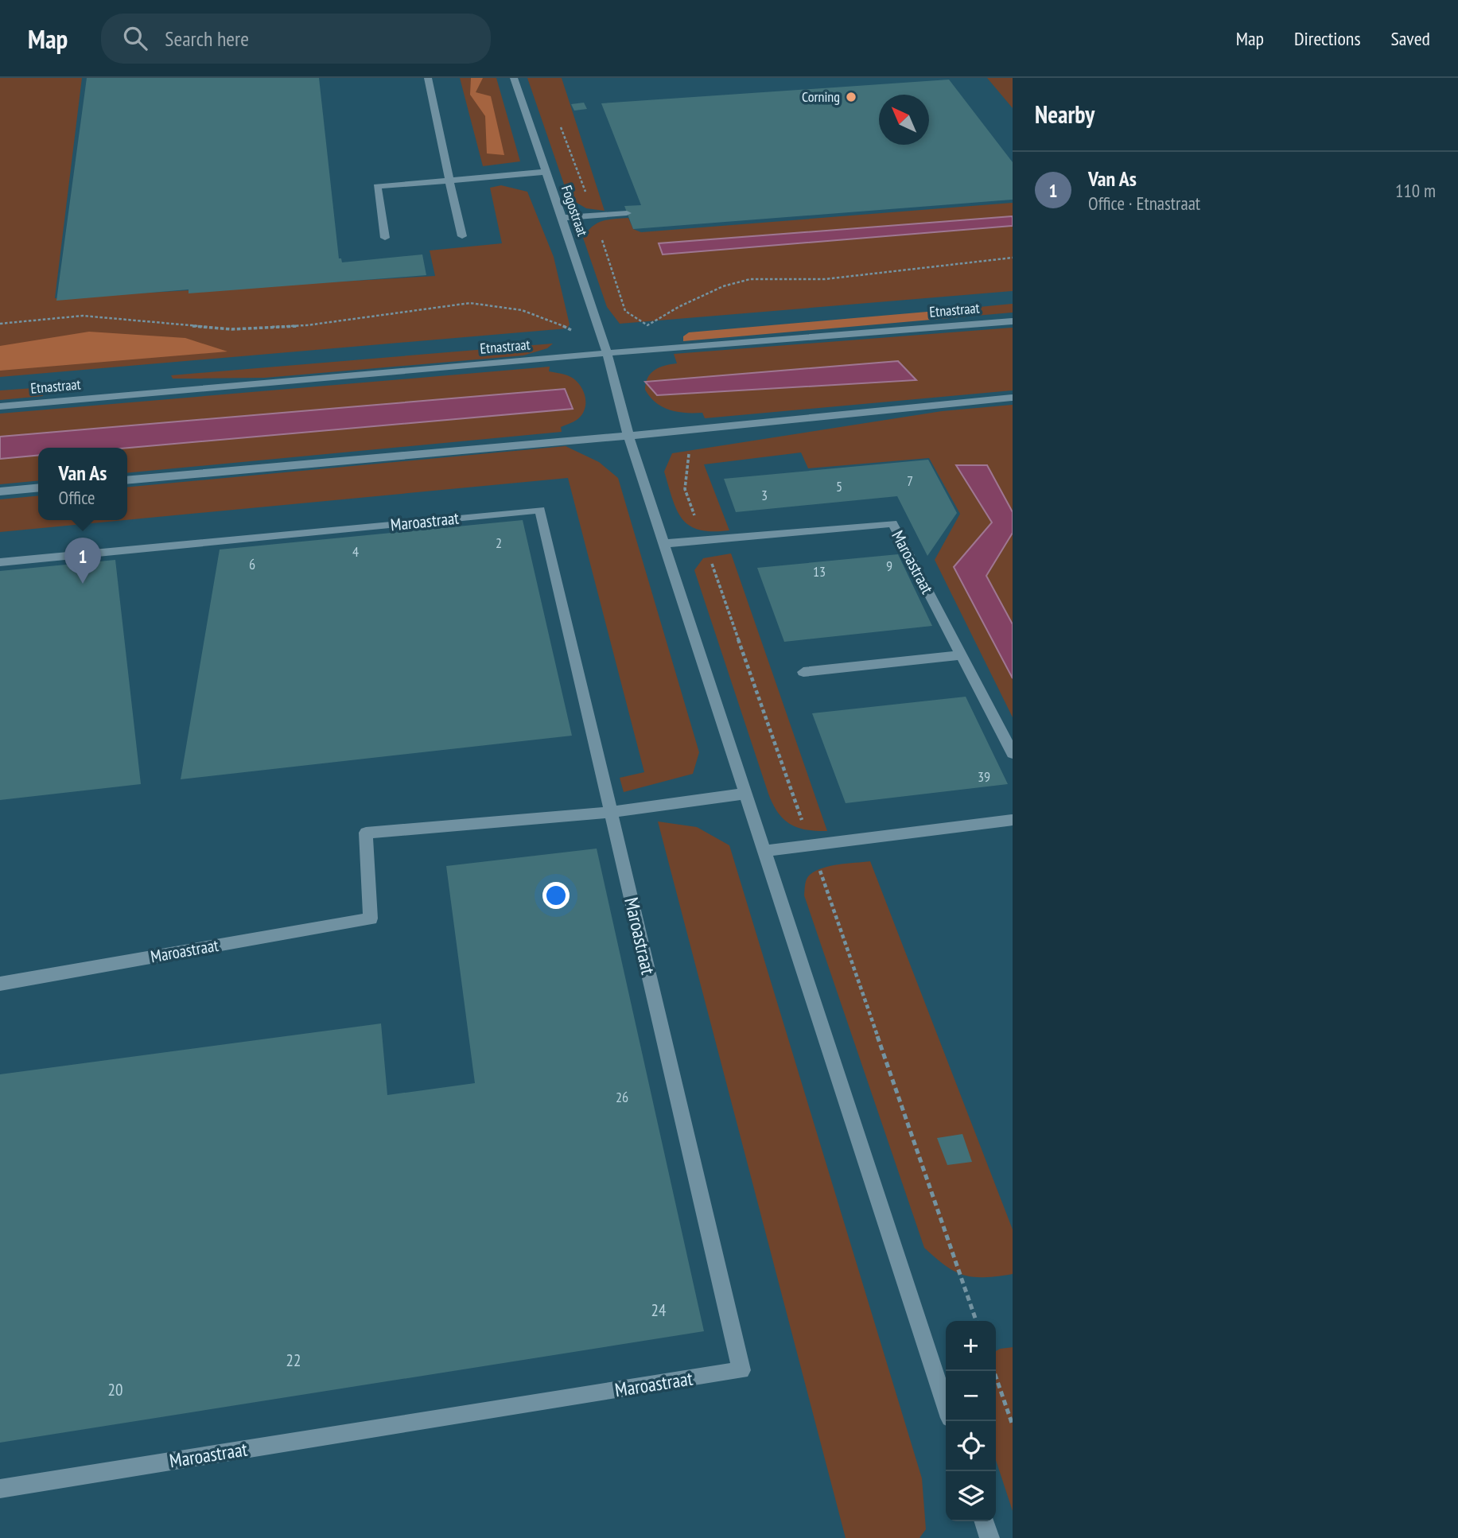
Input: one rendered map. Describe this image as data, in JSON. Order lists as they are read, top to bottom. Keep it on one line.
{"streets":{"street":["Fogostraat","Etnastraat","Maroastraat"]},"crossings":[["Fogostraat","Etnastraat"]],"places":["Corning"],"house_numbers":["7","5","3","2","4","6","9","13","39","26","24","22","20"],"north":"top left","page":{"header":"Map","search":"Search here","nav":["Map","Directions","Saved"],"heading":"Nearby","list":[{"mark":"1","name":"Van As","note":"Office · Etnastraat","value":"110 m"}],"popup":["Van As","Office"],"pins":"1","map_buttons":["+","−"]}}
